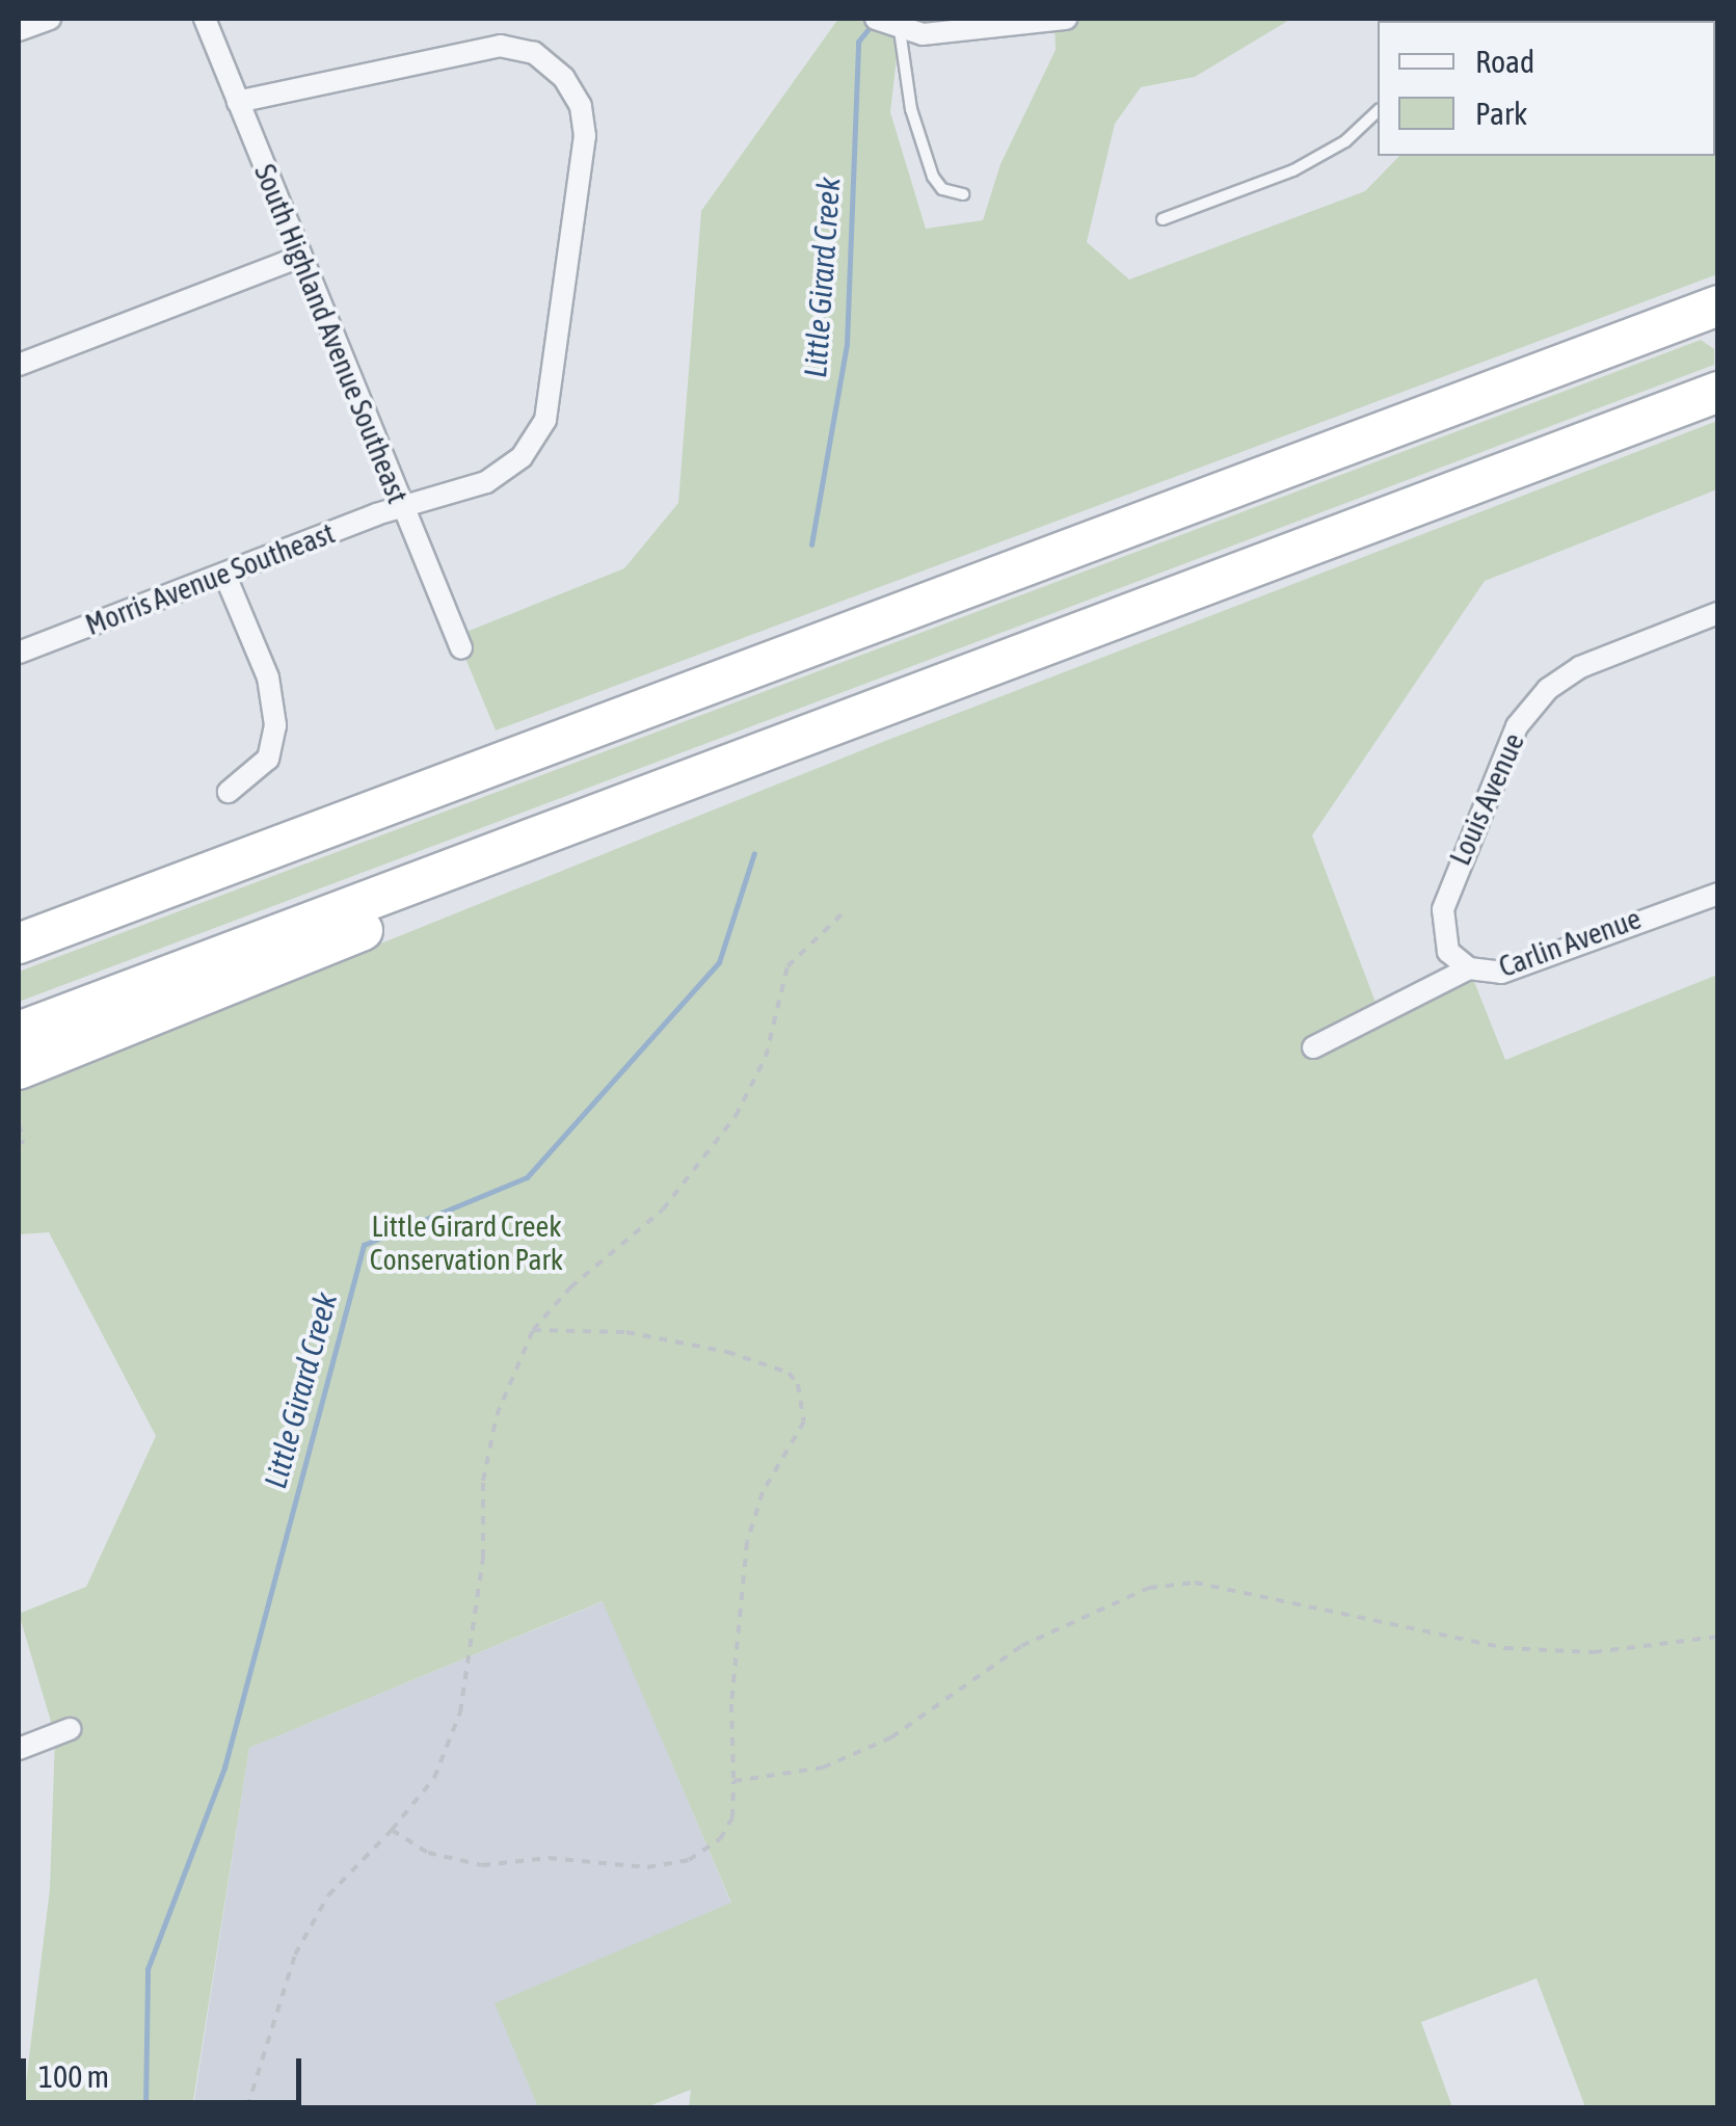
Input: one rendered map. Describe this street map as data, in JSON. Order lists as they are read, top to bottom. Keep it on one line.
{"streets":{"street":["South Highland Avenue Southeast","Morris Avenue Southeast","Louis Avenue","Carlin Avenue"]},"crossings":[["South Highland Avenue Southeast","Morris Avenue Southeast"],["Louis Avenue","Carlin Avenue"]],"water":["Little Girard Creek"],"parks":["Little Girard Creek Conservation Park"],"legend":["Road","Park"],"scale_bar":"100 m"}
